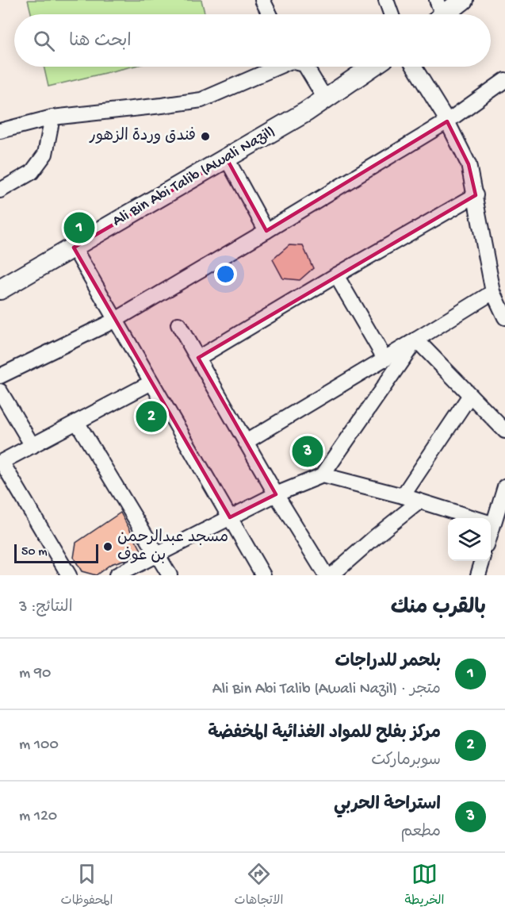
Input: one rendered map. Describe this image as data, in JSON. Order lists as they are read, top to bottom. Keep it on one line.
{"streets":{"main road":["Ali Bin Abi Talib (Awali Nazil)"]},"places":["فندق وردة الزهور","مسجد عبدالرحمن بن عوف"],"scale_bar":"50 m","page":{"search":"ابحث هنا","pins":["1","2","3"],"scale":"50 m","heading":["بالقرب منك","النتائج: 3"],"list":[{"mark":"1","name":"بلحمر للدراجات","note":"متجر · Ali Bin Abi Talib (Awali Nazil)","value":"90 m"},{"mark":"2","name":"مركز بفلح للمواد الغذائية المخفضة","note":"سوبرماركت","value":"100 m"},{"mark":"3","name":"استراحة الحربي","note":"مطعم","value":"120 m"}],"nav":["الخريطة","الاتجاهات","المحفوظات"]}}
